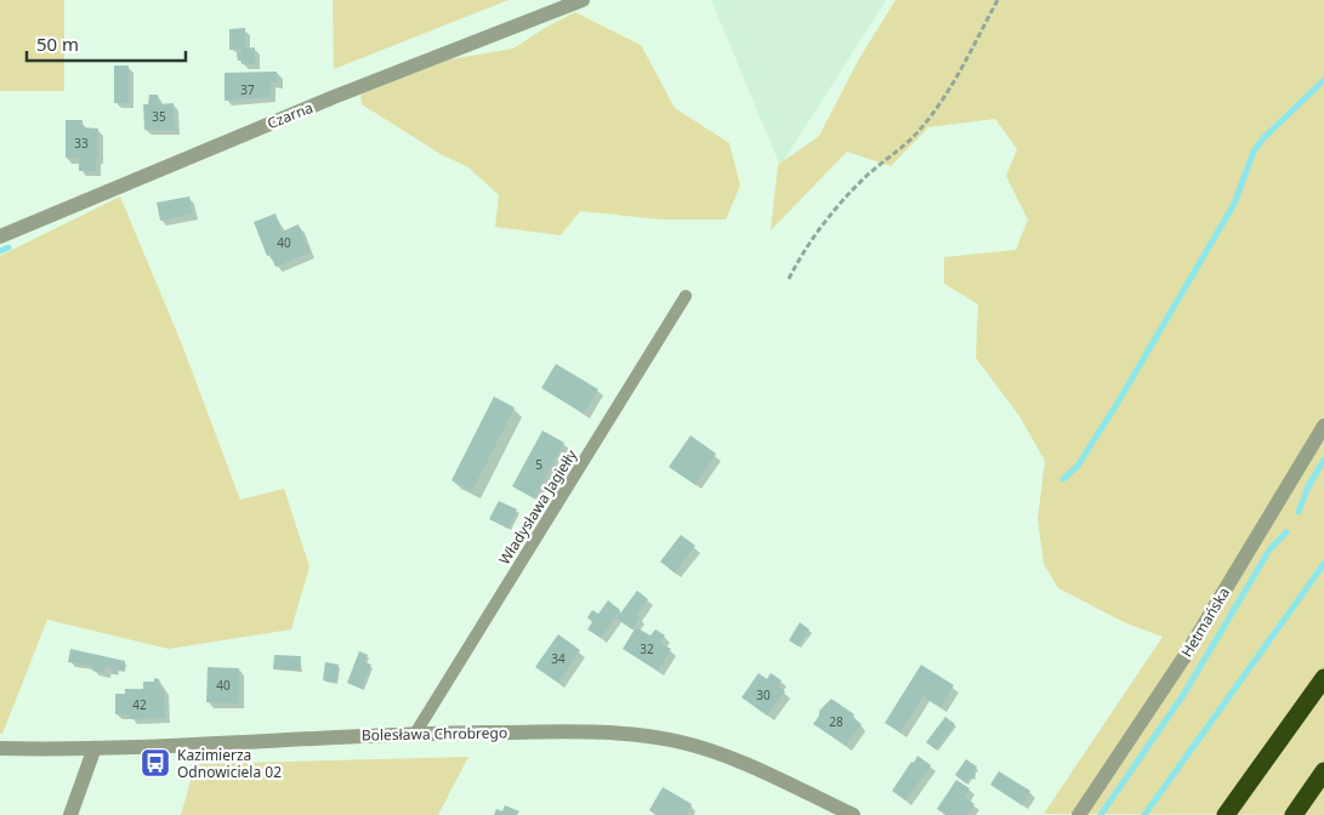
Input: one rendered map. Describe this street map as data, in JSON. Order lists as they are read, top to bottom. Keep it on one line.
{"streets":{"street":["Czarna","Hetmańska","Bolesława Chrobrego"],"lane":["Władysława Jagiełły"]},"crossings":[["Władysława Jagiełły","Bolesława Chrobrego"]],"places":{"bus stop":["Kazimierza Odnowiciela 02"]},"house_numbers":["37","35","33","40","5","32","34","40","30","42","28"],"scale_bar":"50 m"}
